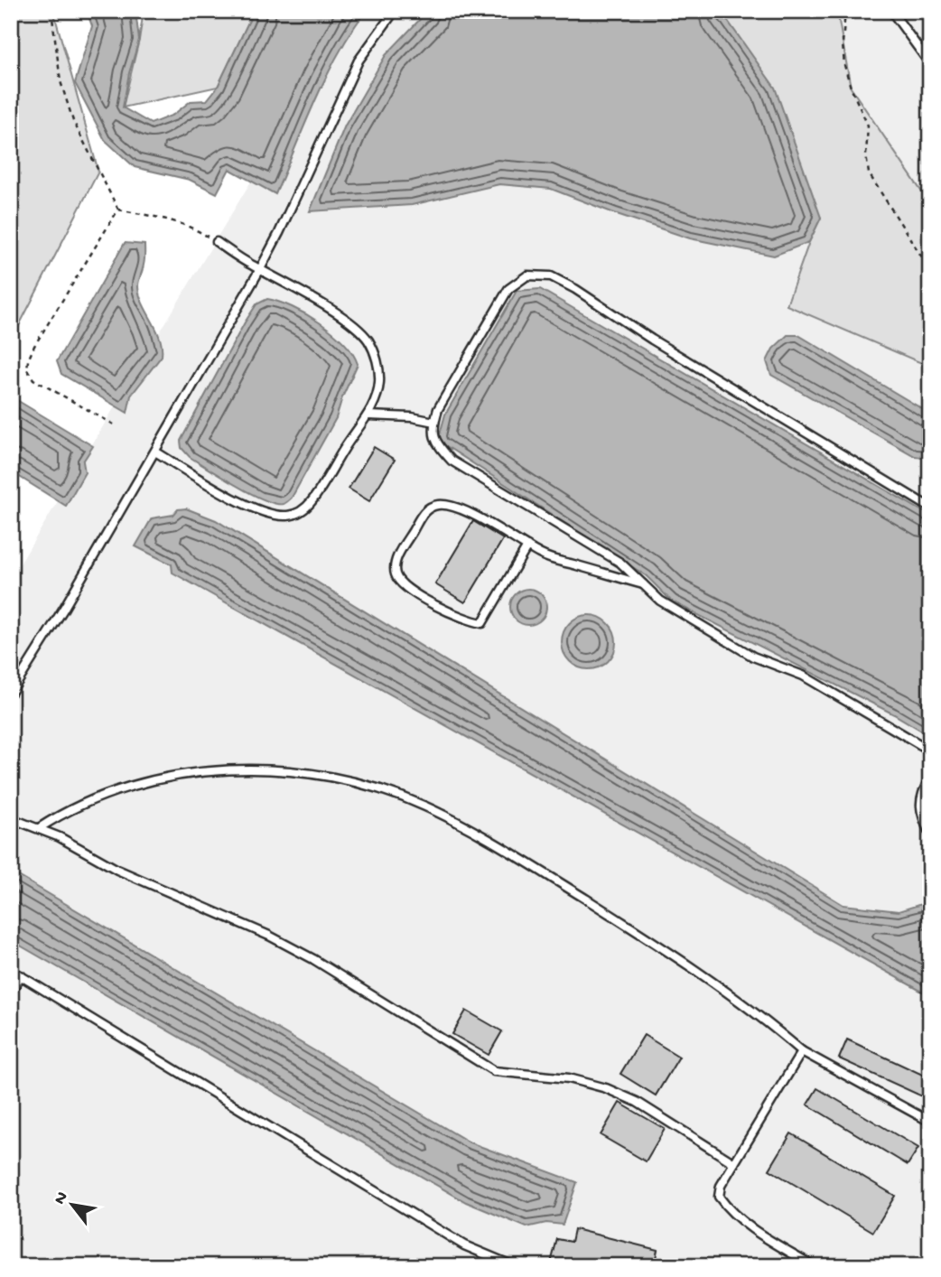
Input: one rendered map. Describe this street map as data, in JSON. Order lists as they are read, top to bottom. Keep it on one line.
{"north":"top left"}
